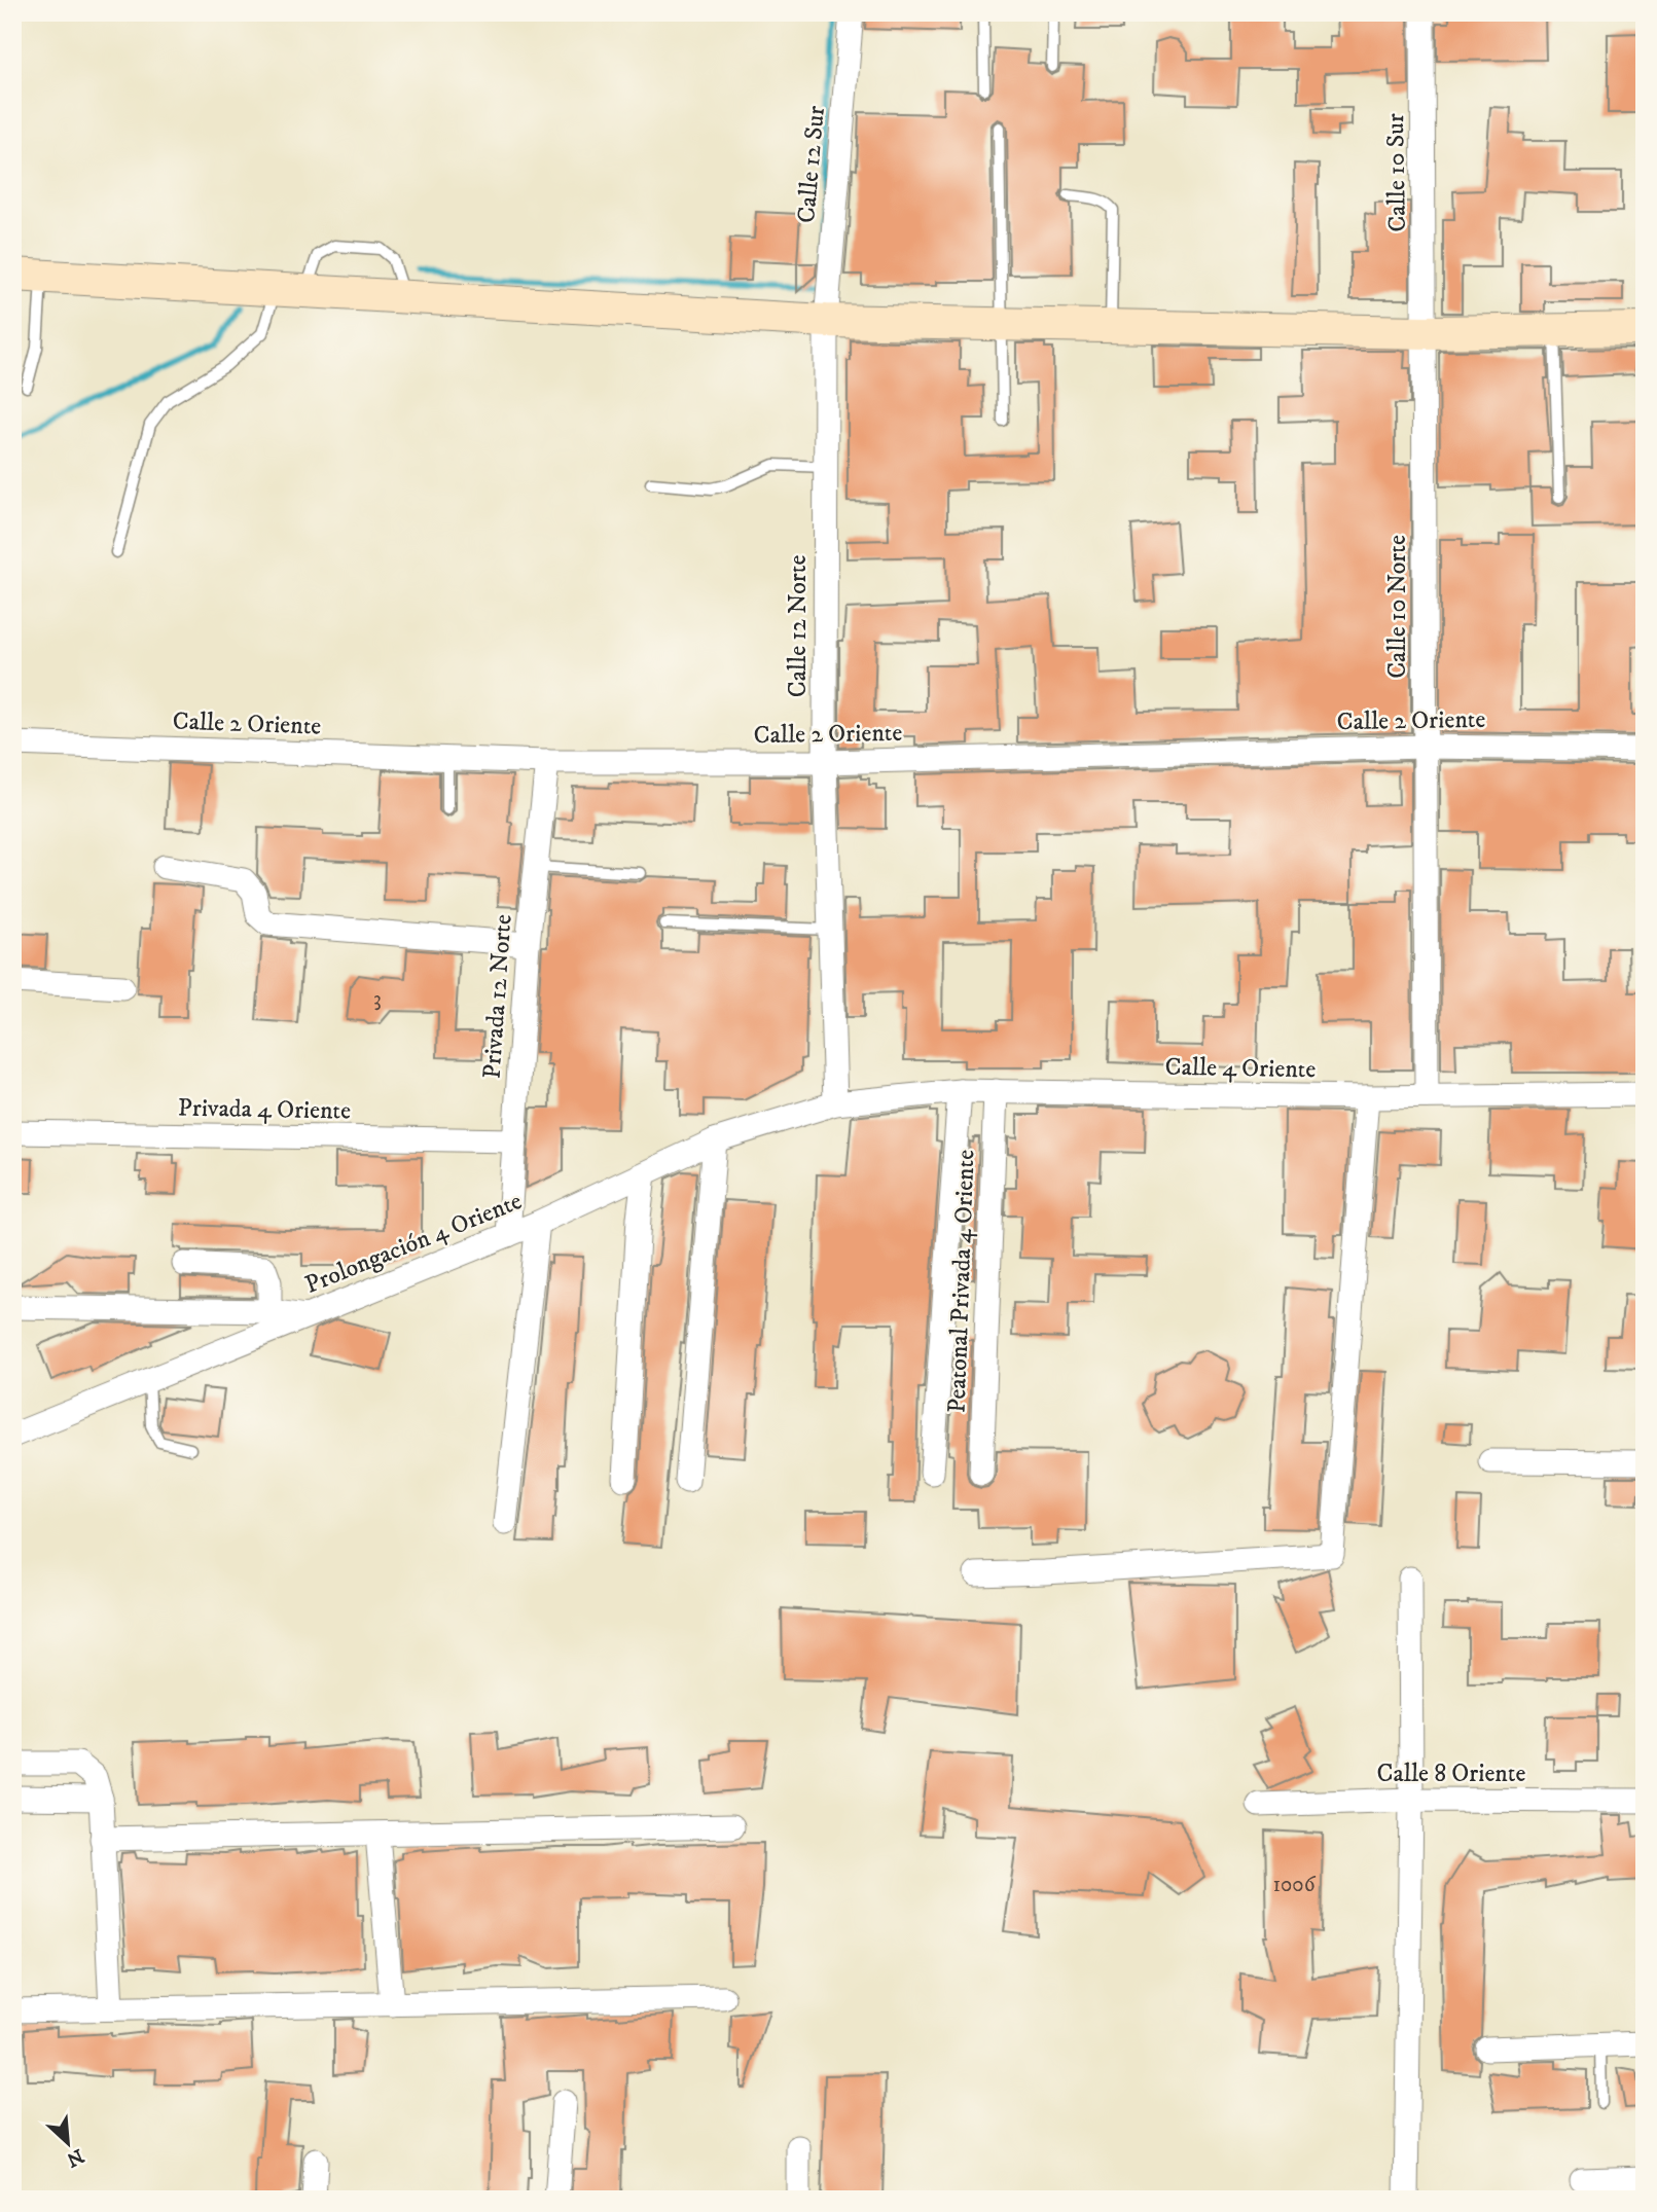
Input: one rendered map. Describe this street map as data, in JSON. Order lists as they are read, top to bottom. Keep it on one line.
{"streets":{"street":["Calle 12 Sur","Calle 10 Sur","Calle 10 Norte","Calle 12 Norte","Calle 2 Oriente","Privada 12 Norte","Calle 4 Oriente","Privada 4 Oriente","Prolongación 4 Oriente","Peatonal Privada 4 Oriente","Calle 8 Oriente"]},"crossings":[["Calle 12 Sur","Calle 12 Norte"],["Calle 10 Sur","Calle 10 Norte"],["Calle 10 Norte","Calle 2 Oriente"],["Calle 10 Norte","Calle 4 Oriente"],["Calle 12 Norte","Calle 2 Oriente"],["Calle 12 Norte","Calle 4 Oriente"],["Calle 12 Norte","Prolongación 4 Oriente"],["Calle 2 Oriente","Privada 12 Norte"],["Privada 12 Norte","Privada 4 Oriente"],["Privada 12 Norte","Prolongación 4 Oriente"],["Calle 4 Oriente","Prolongación 4 Oriente"],["Calle 4 Oriente","Peatonal Privada 4 Oriente"]],"house_numbers":["3","1006"],"north":"bottom right"}
